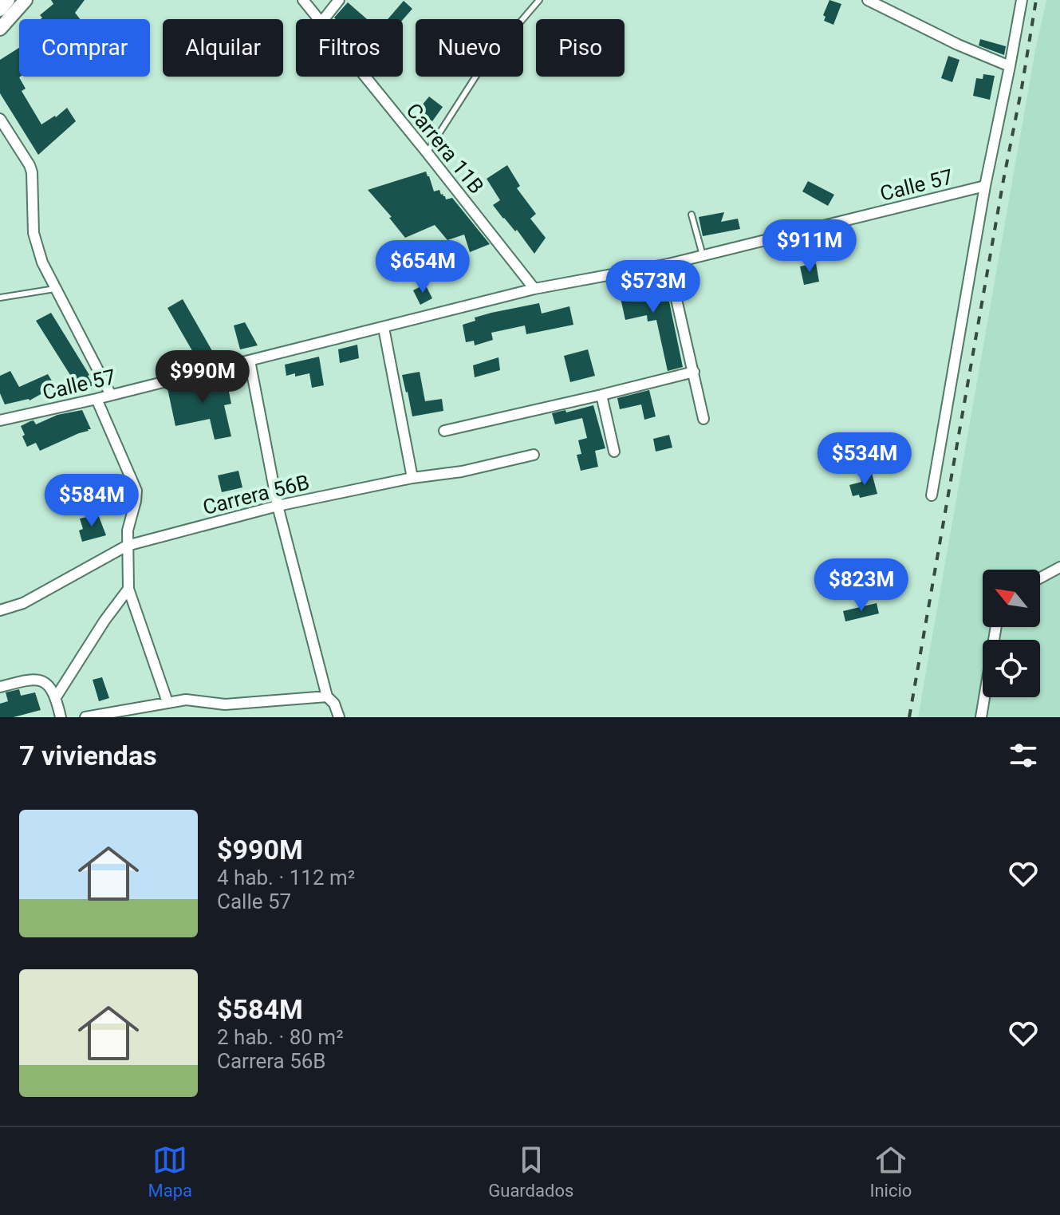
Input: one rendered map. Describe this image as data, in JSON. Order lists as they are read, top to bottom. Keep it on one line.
{"streets":{"street":["Carrera 11B","Calle 57","Carrera 56B"]},"crossings":[["Carrera 11B","Calle 57"]],"north":"top left","page":{"chip":["Comprar","Alquilar","Filtros","Nuevo","Piso"],"price":["$911M","$654M","$573M","$990M","$534M","$584M","$823M"],"heading":"7 viviendas","list":[{"name":"$990M","note":"4 hab. · 112 m² · Calle 57"},{"name":"$584M","note":"2 hab. · 80 m² · Carrera 56B"}],"tabs":["Mapa","Guardados","Inicio"]}}
